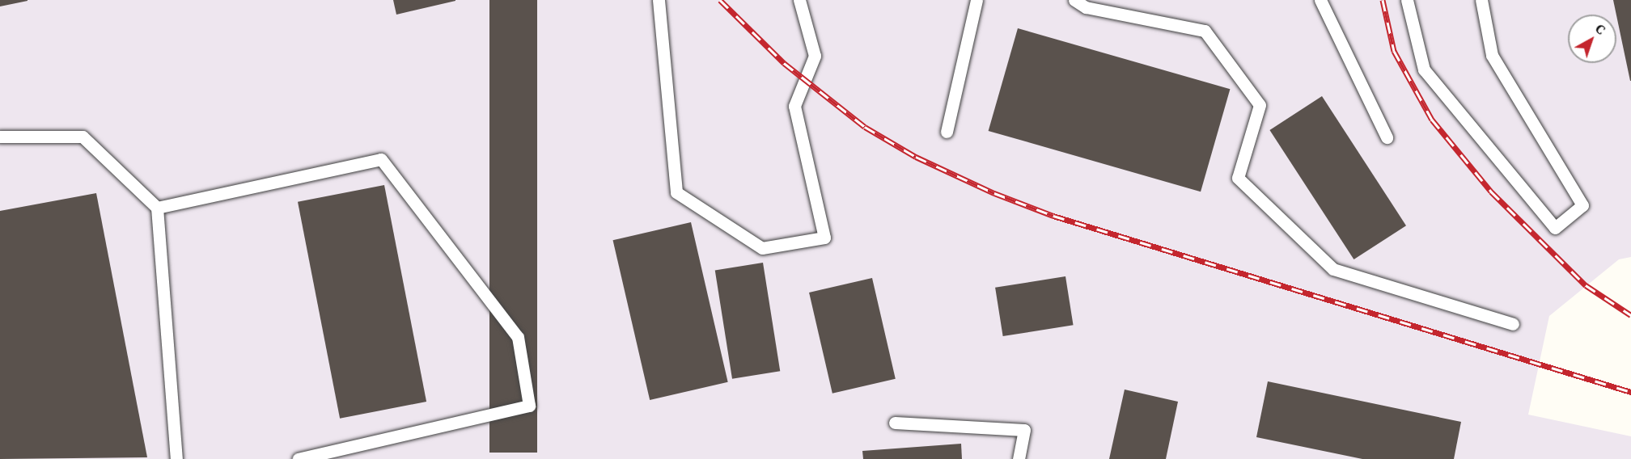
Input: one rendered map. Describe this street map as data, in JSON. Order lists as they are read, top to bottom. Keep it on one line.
{"north":"top right"}
